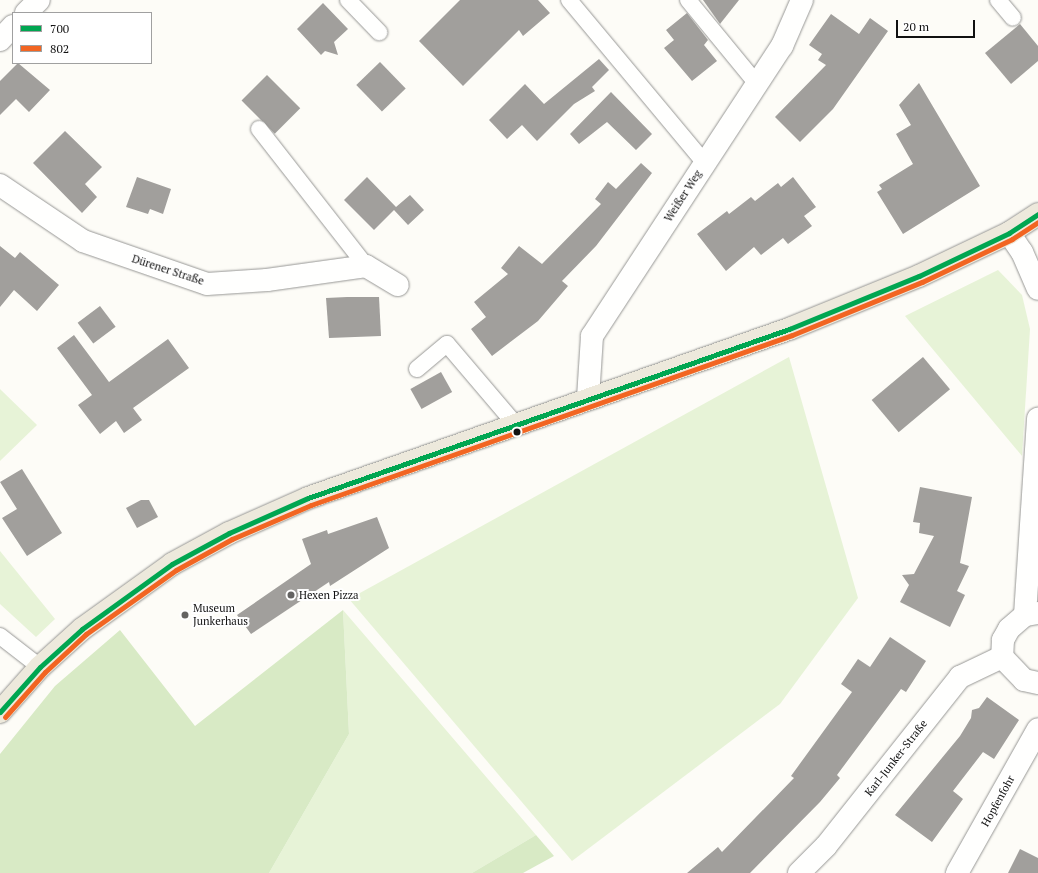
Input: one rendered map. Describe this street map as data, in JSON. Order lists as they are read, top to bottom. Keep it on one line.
{"streets":{"street":["Weißer Weg","Dürener Straße","Karl-Junker-Straße","Hopfenfohr"]},"places":["Hexen Pizza","Museum Junkerhaus"],"lines":["transit line 700","transit line 802"],"legend":["700","802"],"scale_bar":"20 m"}
